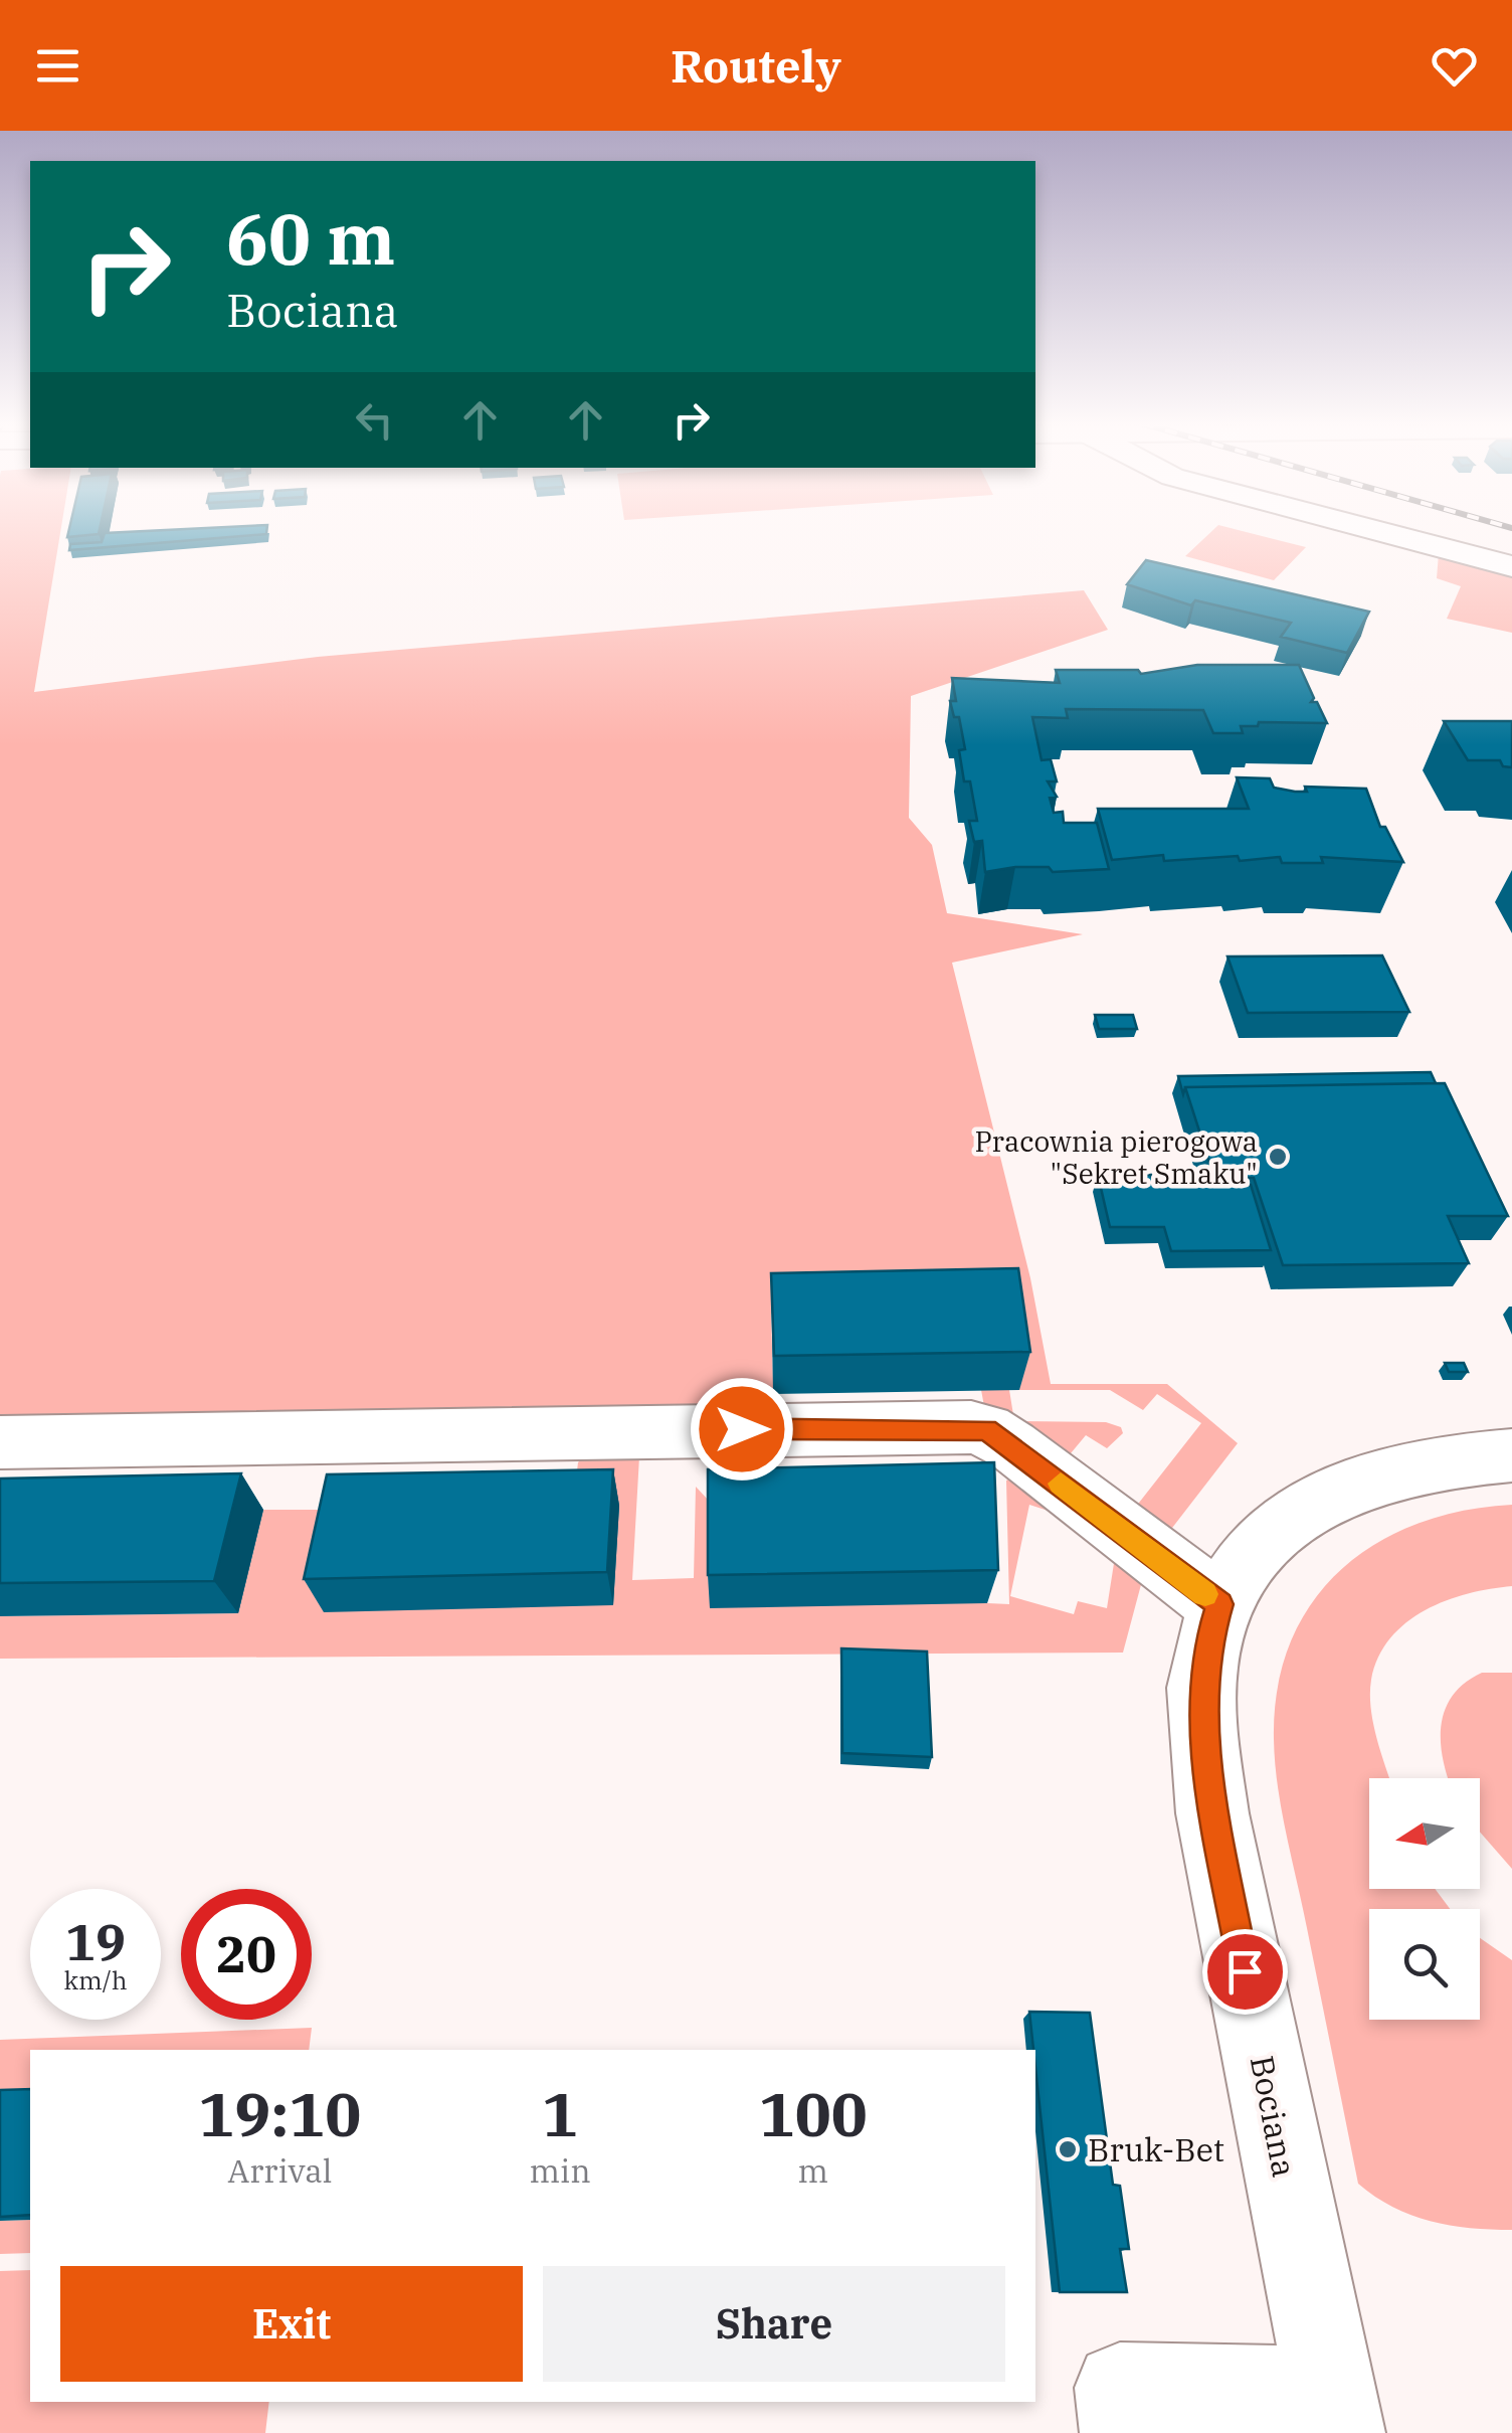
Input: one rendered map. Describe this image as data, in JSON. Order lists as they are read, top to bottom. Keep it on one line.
{"streets":{"street":["Bociana"]},"places":["Pracownia pierogowa \"Sekret Smaku\"","Bruk-Bet"],"north":"left","page":{"header":"Routely","turn":["60 m","Bociana"],"speed":"19 km/h","limit":"20","eta":["19:10","Arrival","1","min","100","m"],"buttons":["Exit","Share"]}}
